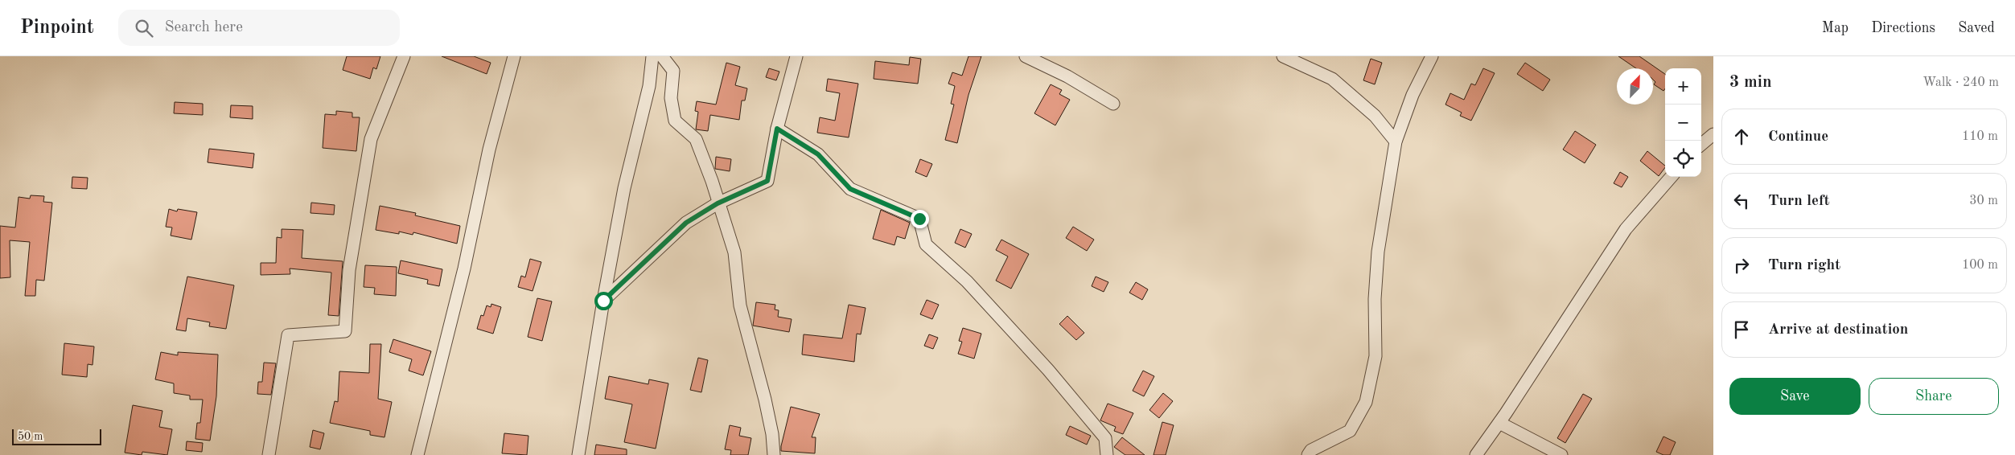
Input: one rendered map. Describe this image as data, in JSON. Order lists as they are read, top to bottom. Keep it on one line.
{"scale_bar":"50 m","north":"top right","page":{"header":"Pinpoint","search":"Search here","nav":["Map","Directions","Saved"],"heading":["3 min","Walk · 240 m"],"map_buttons":["+","−"],"list":[["Continue","110 m"],["Turn left","30 m"],["Turn right","100 m"],"Arrive at destination"],"buttons":["Save","Share"],"scale":"50 m"}}
